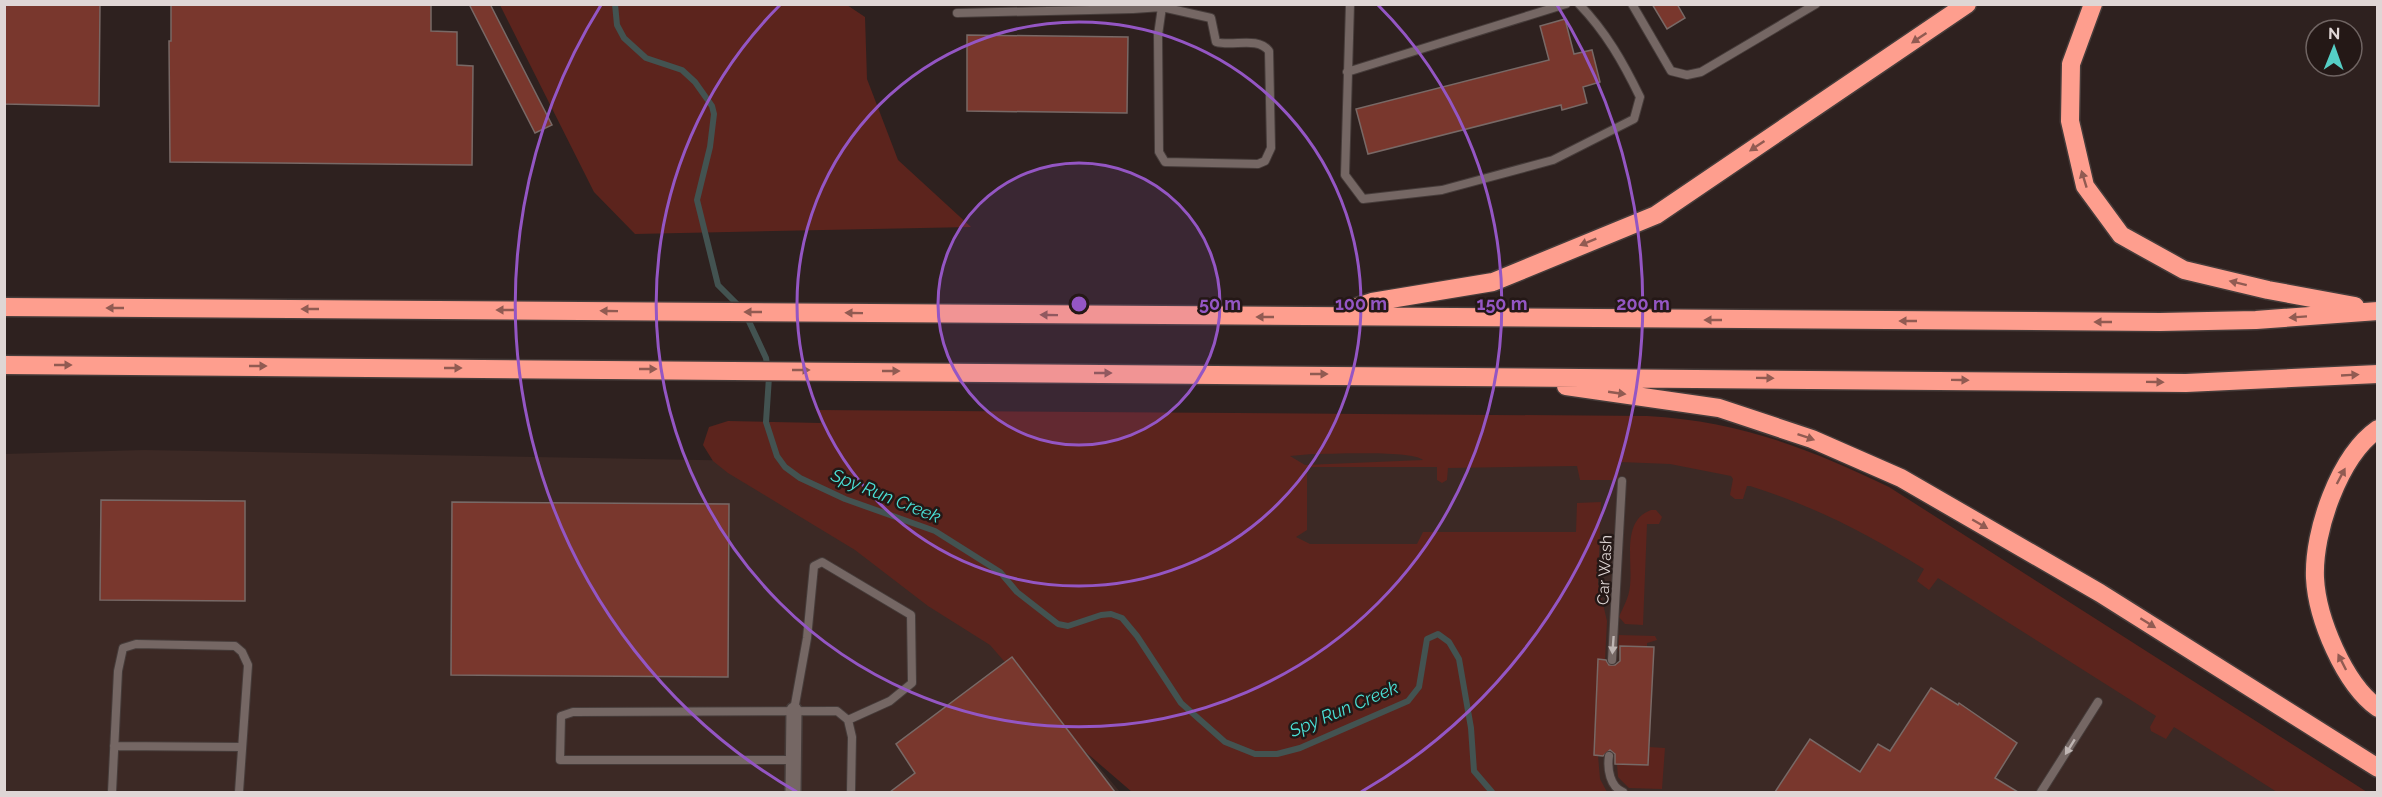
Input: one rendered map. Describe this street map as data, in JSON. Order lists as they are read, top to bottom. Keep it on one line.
{"streets":{"lane":["Car Wash"]},"one_way":["Car Wash"],"water":["Spy Run Creek"],"north":"top","rings":["50 m","100 m","150 m","200 m"]}
